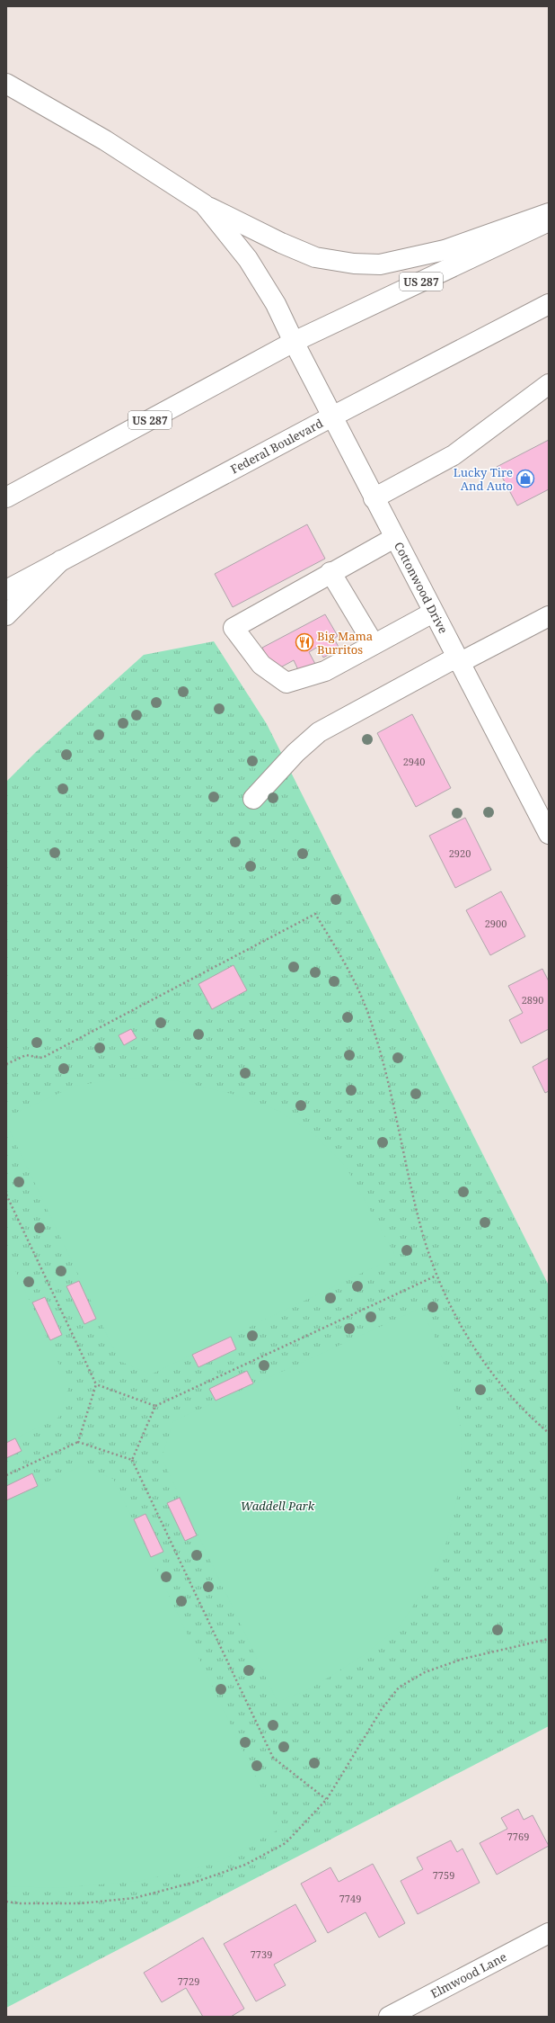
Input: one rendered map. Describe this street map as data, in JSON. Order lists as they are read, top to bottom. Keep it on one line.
{"streets":{"main road":["US 287","Federal Boulevard","Cottonwood Drive","Elmwood Lane"]},"crossings":[["US 287","Cottonwood Drive"],["Federal Boulevard","Cottonwood Drive"]],"parks":["Waddell Park"],"places":{"shop":["Lucky Tire And Auto"],"restaurant":["Big Mama Burritos"]},"house_numbers":["2940","2920","2900","2890","7769","7759","7749","7739","7729"]}
